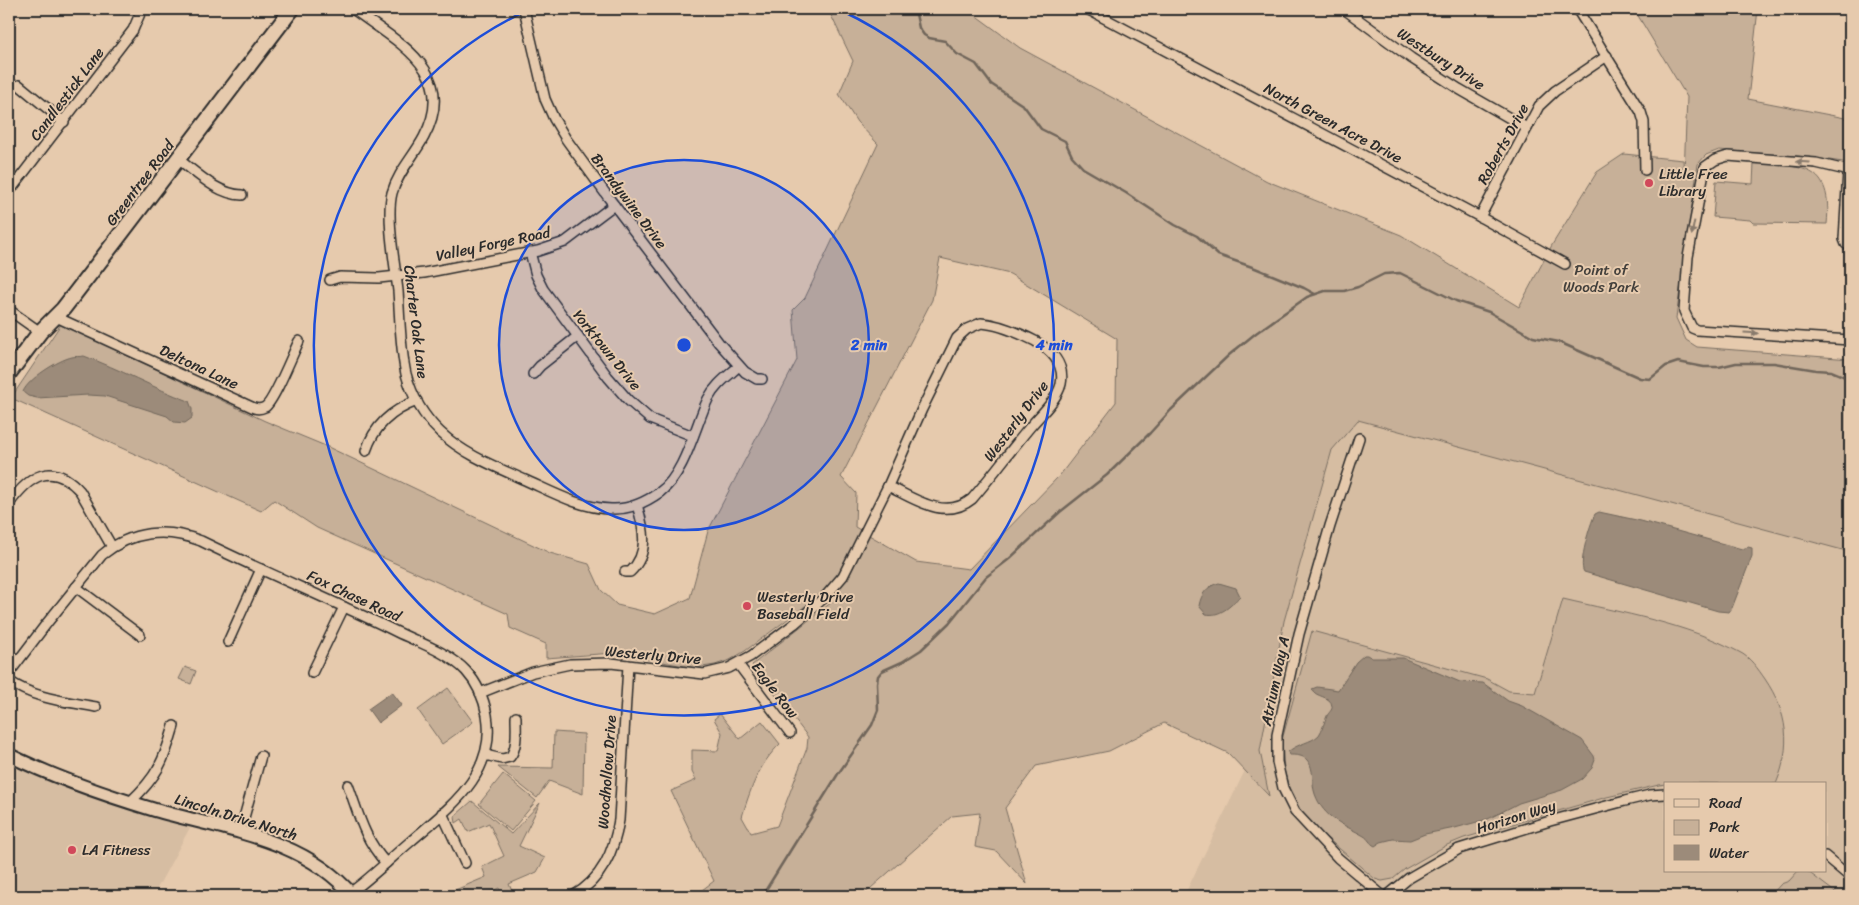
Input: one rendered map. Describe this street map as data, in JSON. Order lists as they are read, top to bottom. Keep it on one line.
{"streets":{"main road":["Greentree Road"],"street":["Westbury Drive","Candlestick Lane","North Green Acre Drive","Roberts Drive","Brandywine Drive","Valley Forge Road","Charter Oak Lane","Yorktown Drive","Deltona Lane","Westerly Drive","Fox Chase Road","Atrium Way A","Eagle Row","Woodhollow Drive","Lincoln Drive North","Horizon Way"]},"crossings":[["Westbury Drive","Roberts Drive"],["North Green Acre Drive","Roberts Drive"],["Greentree Road","Deltona Lane"],["Brandywine Drive","Valley Forge Road"],["Brandywine Drive","Charter Oak Lane"],["Valley Forge Road","Charter Oak Lane"],["Valley Forge Road","Yorktown Drive"],["Charter Oak Lane","Yorktown Drive"],["Westerly Drive","Fox Chase Road"],["Westerly Drive","Eagle Row"],["Westerly Drive","Woodhollow Drive"],["Fox Chase Road","Lincoln Drive North"]],"parks":["Point of Woods Park"],"places":["Little Free Library","Westerly Drive Baseball Field","LA Fitness"],"legend":["Road","Park","Water"],"rings":["2 min","4 min"]}
